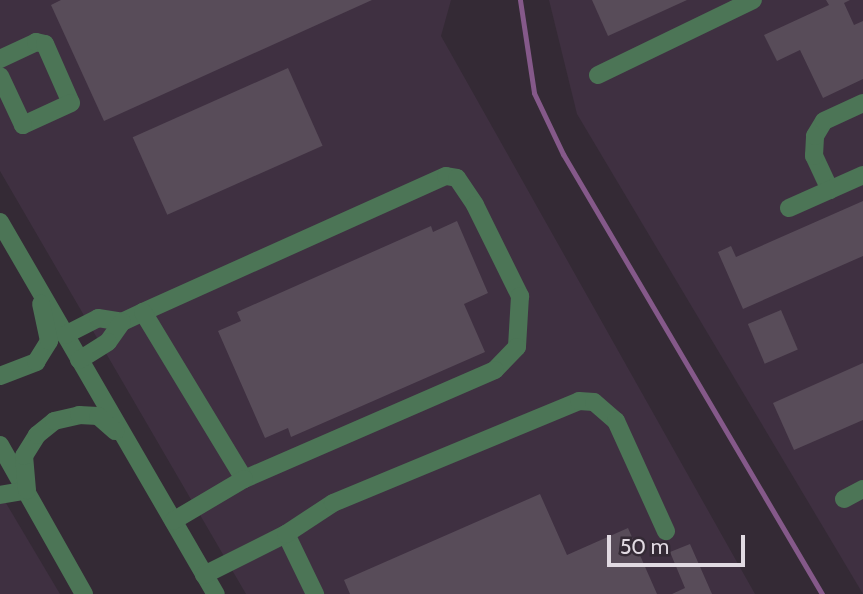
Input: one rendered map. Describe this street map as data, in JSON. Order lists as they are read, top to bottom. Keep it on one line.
{"scale_bar":"50 m"}
